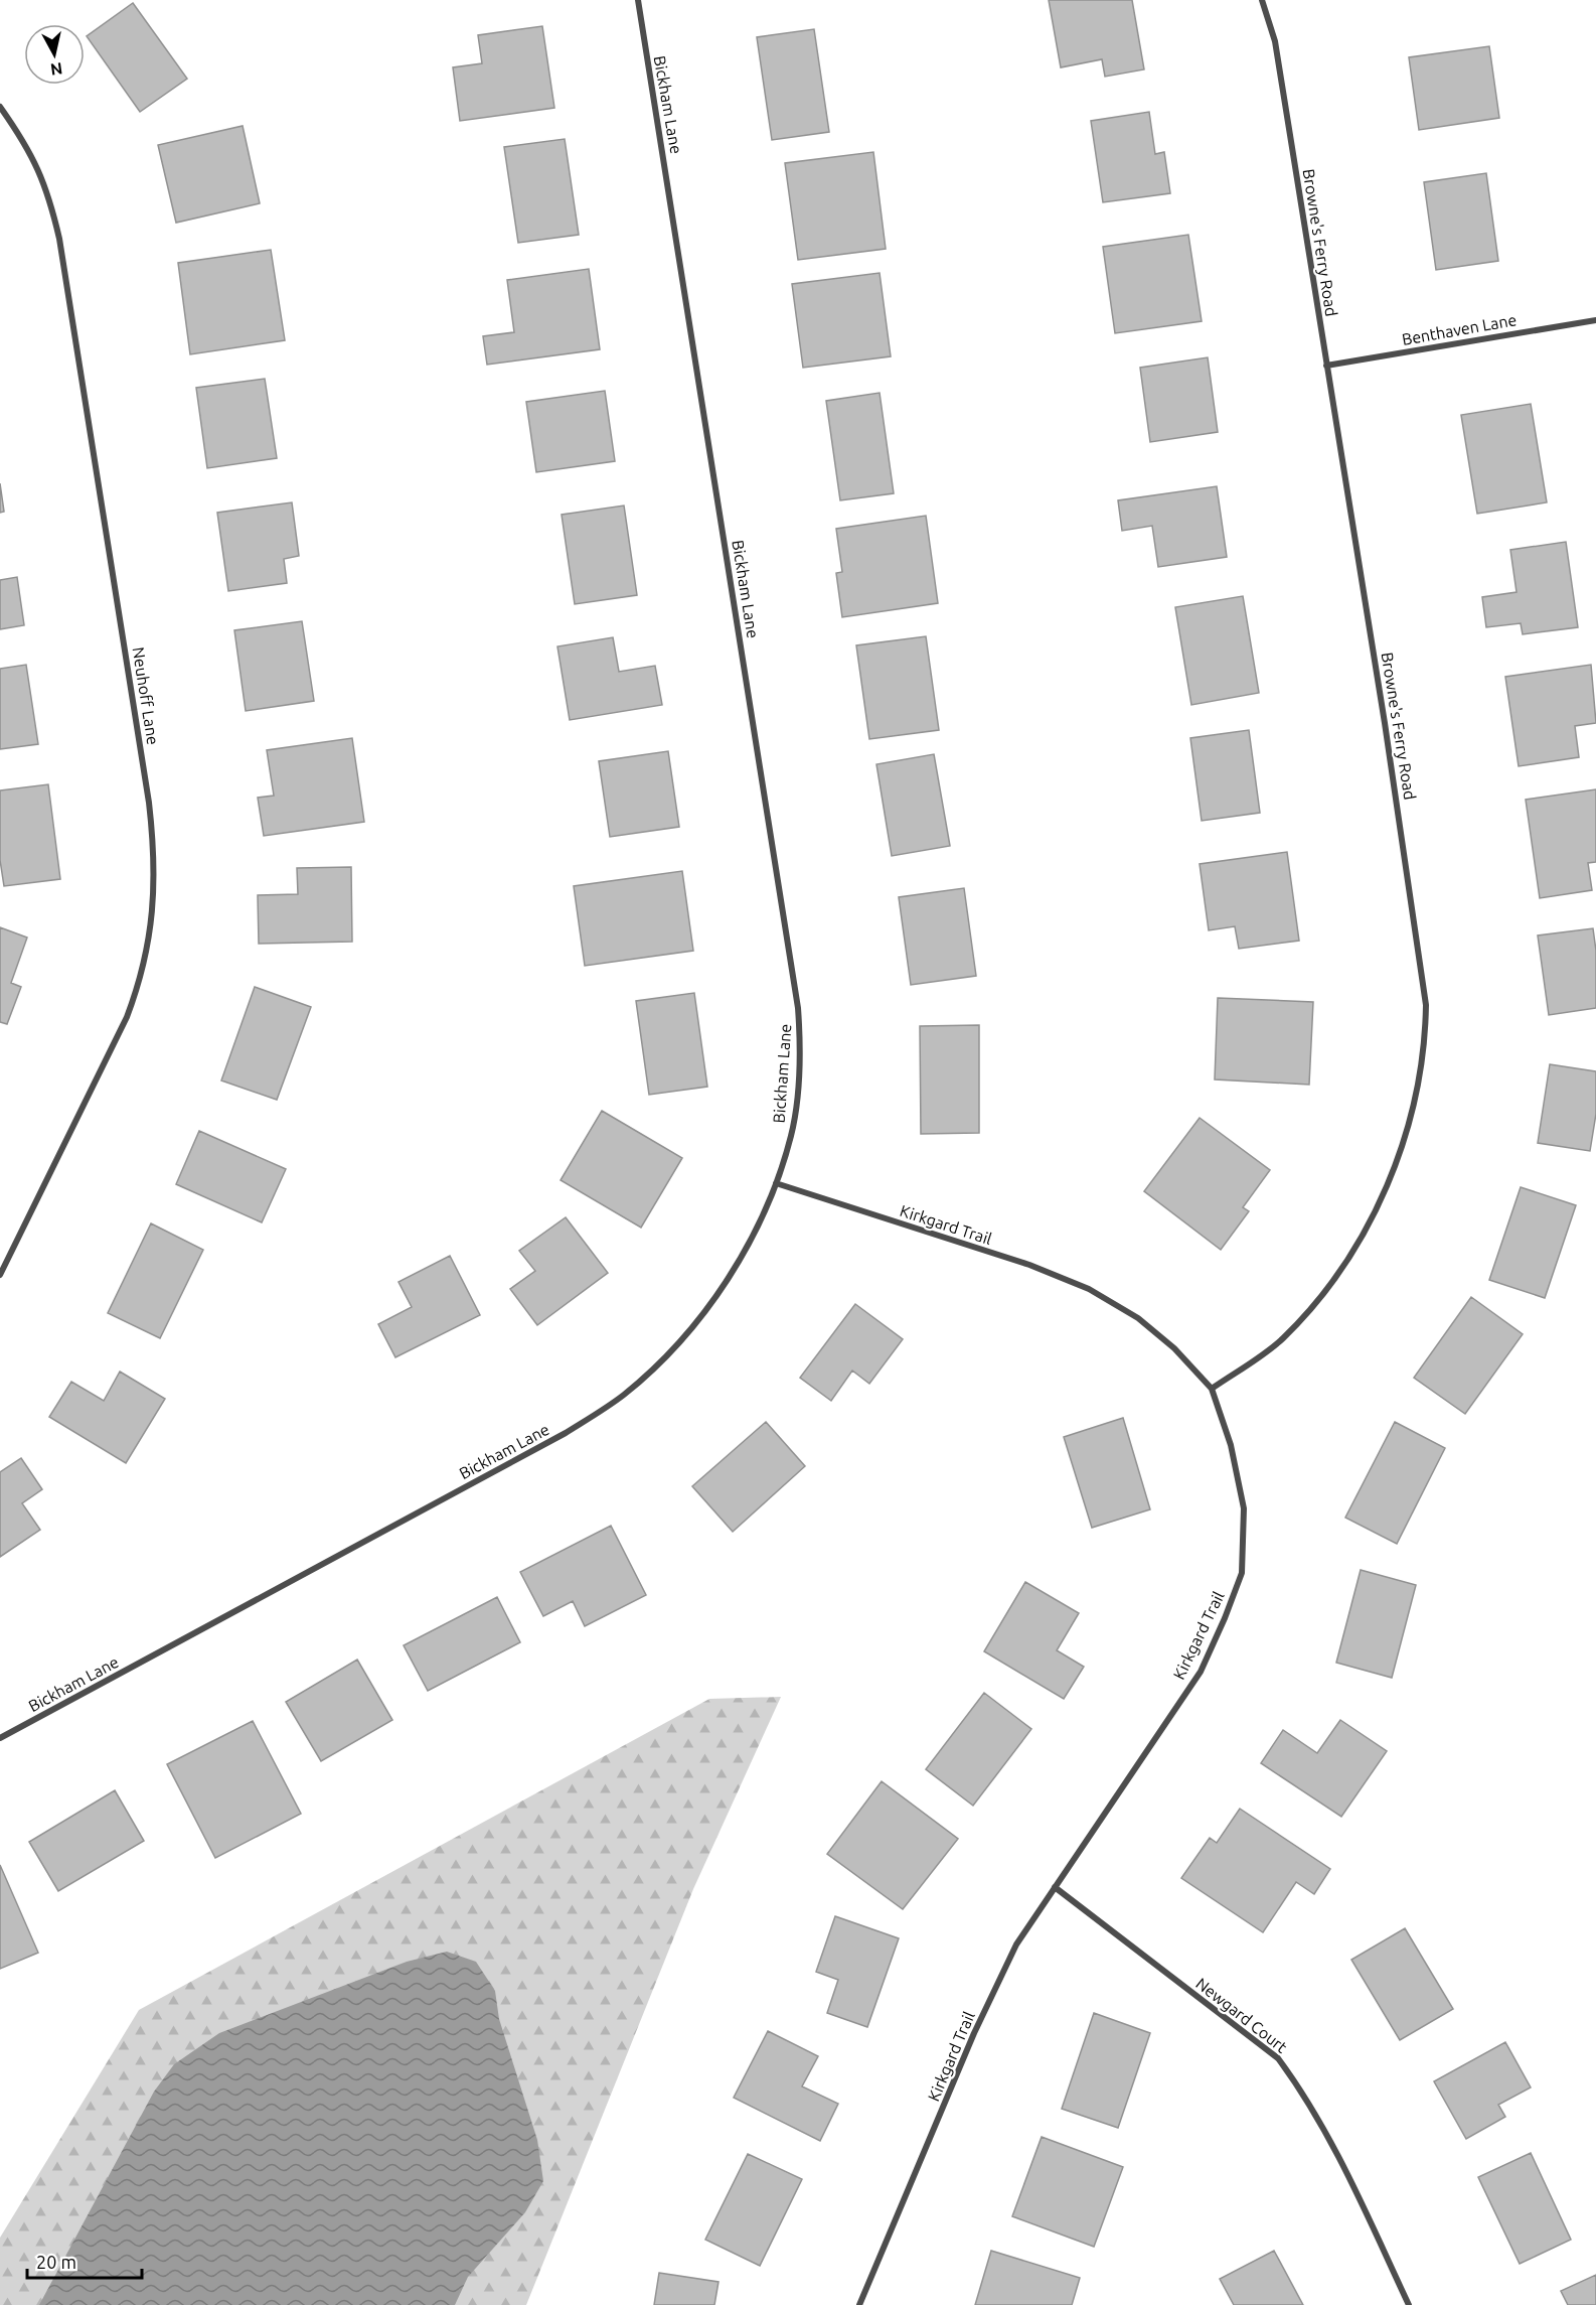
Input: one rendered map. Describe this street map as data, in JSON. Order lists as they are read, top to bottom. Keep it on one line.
{"streets":{"street":["Bickham Lane","Browne's Ferry Road","Benthaven Lane","Neuhoff Lane","Kirkgard Trail","Newgard Court"]},"crossings":[["Bickham Lane","Kirkgard Trail"],["Browne's Ferry Road","Benthaven Lane"],["Browne's Ferry Road","Kirkgard Trail"],["Kirkgard Trail","Newgard Court"]],"scale_bar":"20 m","north":"bottom"}
